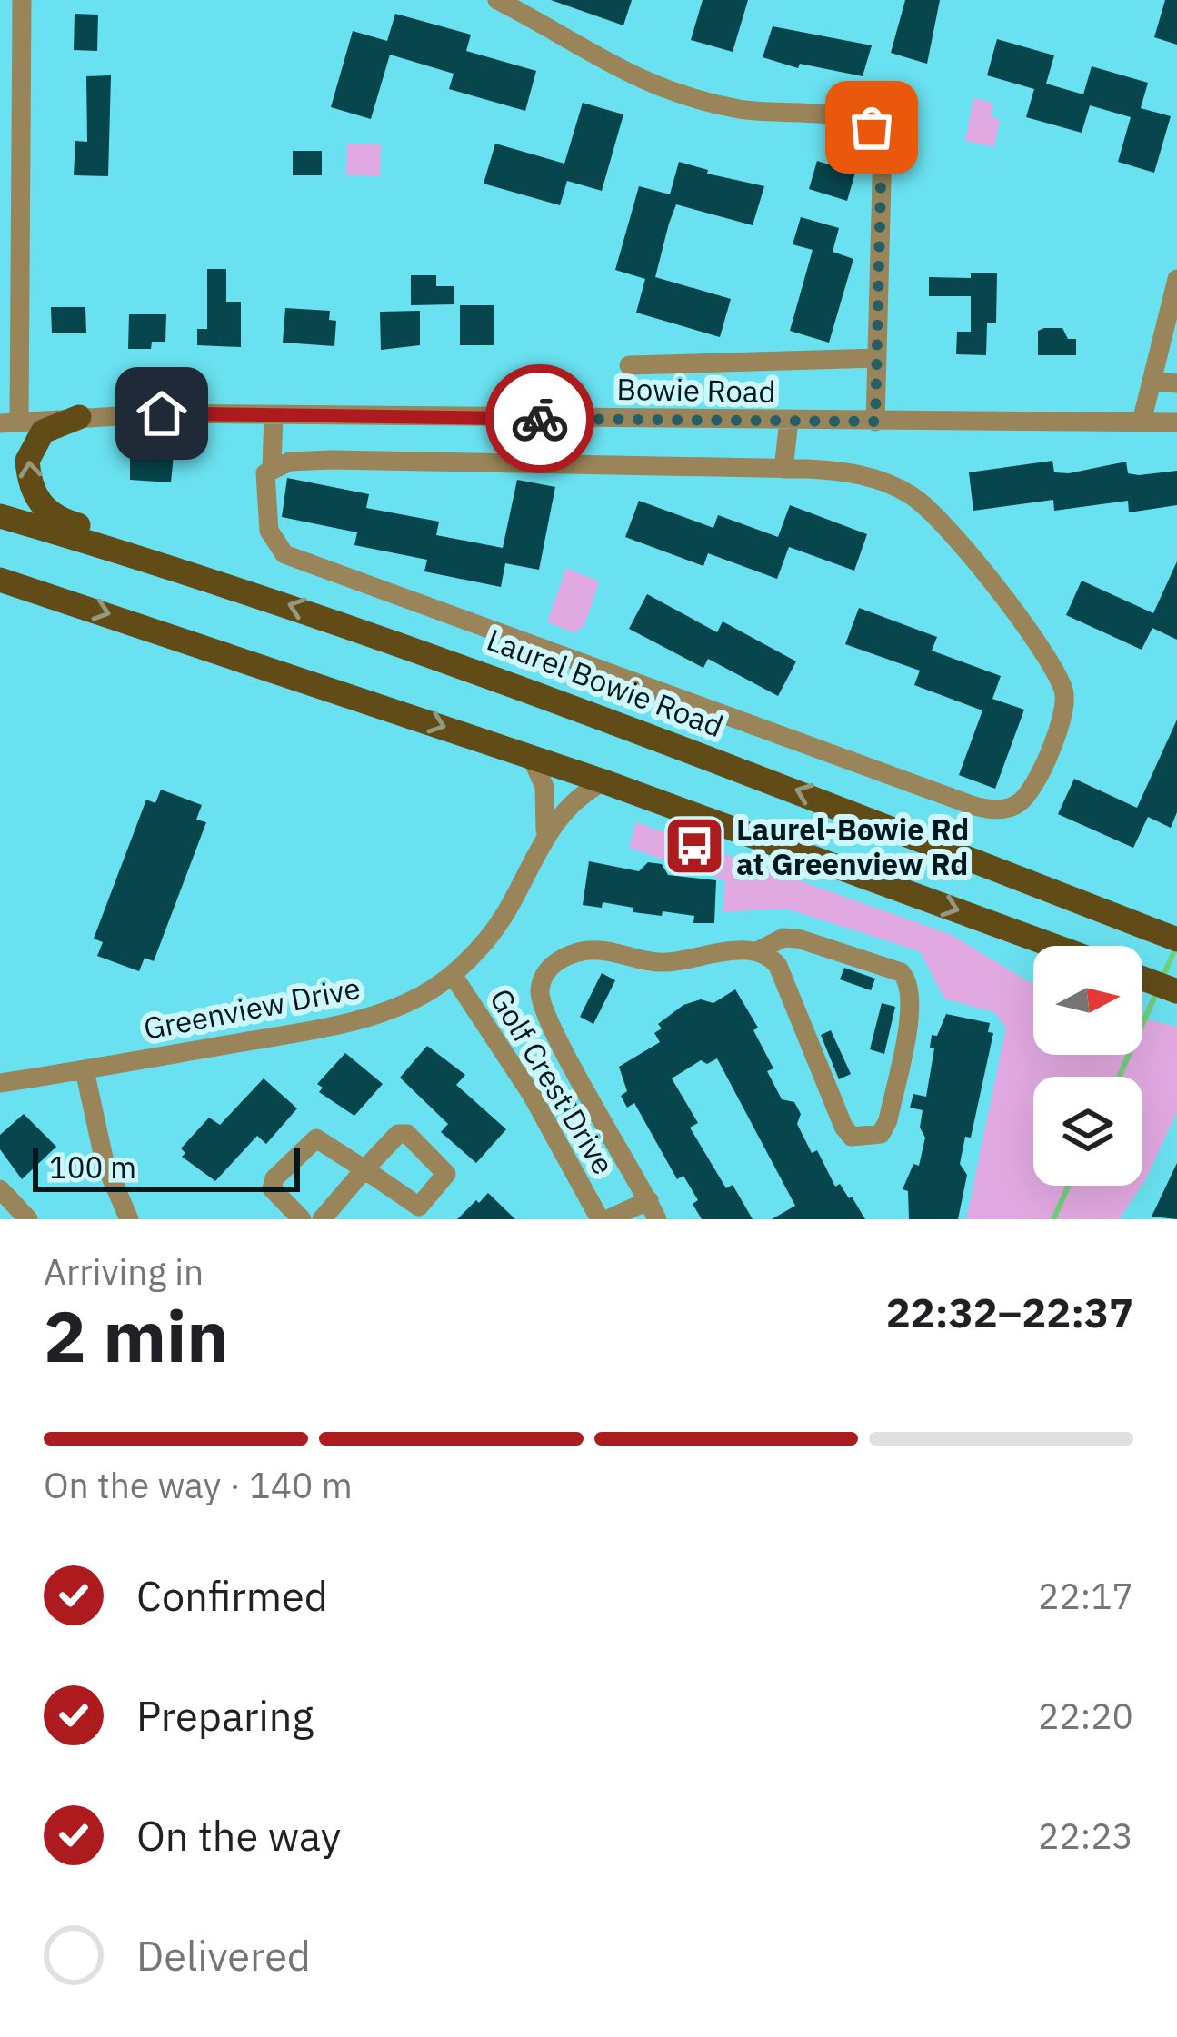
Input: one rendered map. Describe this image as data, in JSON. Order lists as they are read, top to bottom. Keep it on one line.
{"streets":{"main road":["Laurel Bowie Road"],"street":["Bowie Road","Greenview Drive","Golf Crest Drive"]},"crossings":[["Greenview Drive","Golf Crest Drive"]],"places":{"bus stop":["Laurel-Bowie Rd at Greenview Rd"]},"scale_bar":"100 m","north":"right","page":{"scale":"100 m","heading":["2 min","Arriving in","22:32–22:37"],"bar":"On the way · 140 m","list":[["Confirmed","22:17"],["Preparing","22:20"],["On the way","22:23"],"Delivered"]}}
